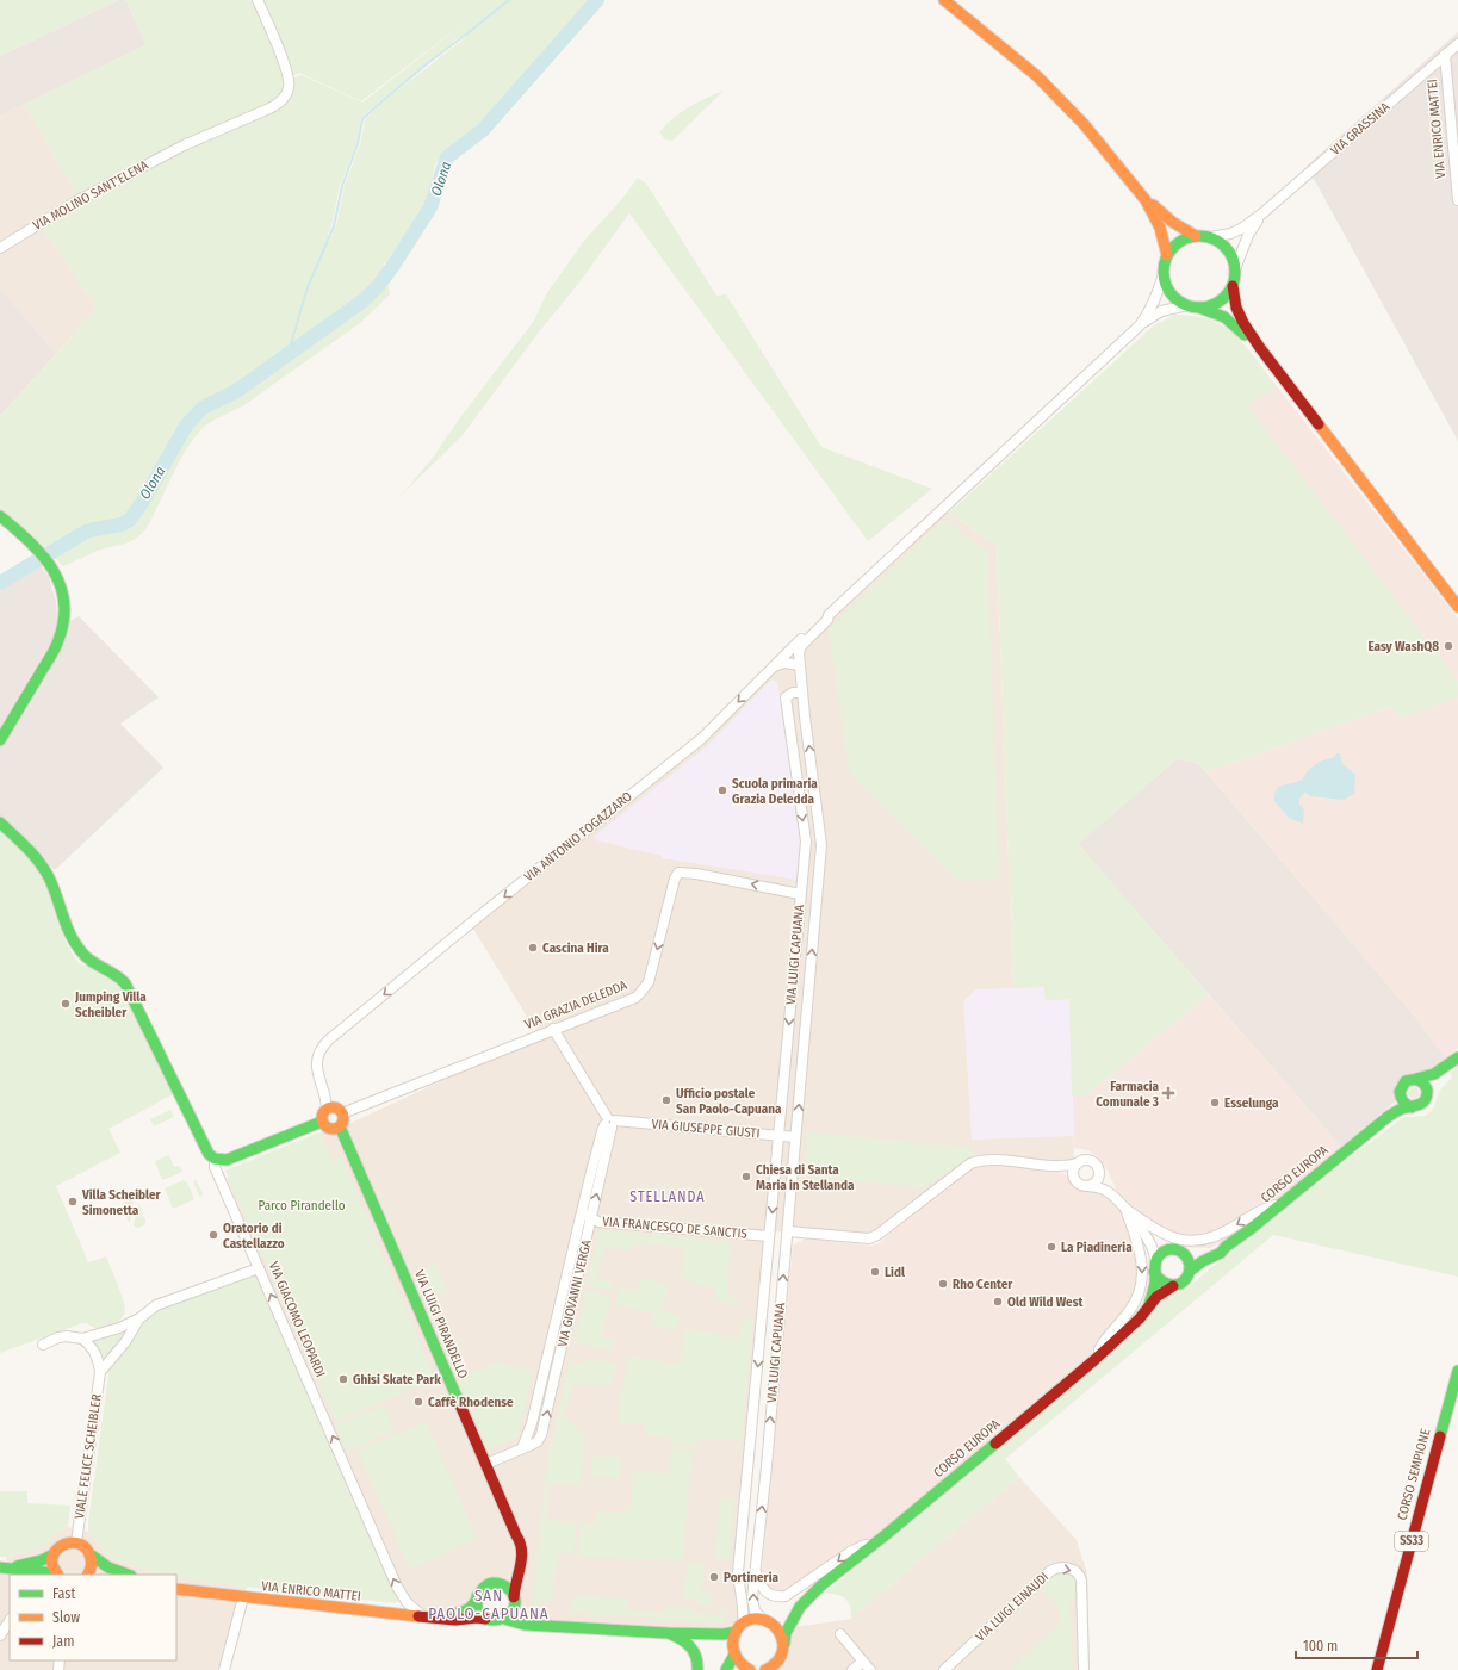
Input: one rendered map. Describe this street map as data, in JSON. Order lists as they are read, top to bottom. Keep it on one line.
{"streets":{"main road":["VIA ENRICO MATTEI","CORSO EUROPA","VIA GIACOMO LEOPARDI","VIA LUIGI PIRANDELLO","CORSO SEMPIONE","SS33"],"street":["VIA GRASSINA","VIA MOLINO SANT'ELENA","VIA ANTONIO FOGAZZARO","VIA LUIGI CAPUANA","VIA GRAZIA DELEDDA","VIA GIUSEPPE GIUSTI","VIA FRANCESCO DE SANCTIS","VIA GIOVANNI VERGA","VIALE FELICE SCHEIBLER","VIA LUIGI EINAUDI"]},"crossings":[["VIA GRASSINA","VIA ENRICO MATTEI"],["VIA ENRICO MATTEI","VIA GIACOMO LEOPARDI"],["VIA ENRICO MATTEI","VIA LUIGI PIRANDELLO"],["VIA ANTONIO FOGAZZARO","VIA GRAZIA DELEDDA"],["VIA ANTONIO FOGAZZARO","VIA LUIGI PIRANDELLO"],["VIA LUIGI CAPUANA","VIA GRAZIA DELEDDA"],["VIA LUIGI CAPUANA","VIA GIUSEPPE GIUSTI"],["VIA LUIGI CAPUANA","CORSO EUROPA"],["VIA LUIGI CAPUANA","VIA FRANCESCO DE SANCTIS"],["VIA GRAZIA DELEDDA","VIA LUIGI PIRANDELLO"],["VIA GIUSEPPE GIUSTI","VIA GIOVANNI VERGA"],["VIA FRANCESCO DE SANCTIS","VIA GIOVANNI VERGA"],["VIA GIOVANNI VERGA","VIA LUIGI PIRANDELLO"]],"one_way":["VIA ANTONIO FOGAZZARO","VIA GRAZIA DELEDDA","VIA GIACOMO LEOPARDI"],"districts":["STELLANDA","SAN PAOLO-CAPUANA"],"water":["Olona"],"parks":["Parco Pirandello"],"places":{"other":["Easy WashQ8","Scuola primaria Grazia Deledda","Cascina Hira","Jumping Villa Scheibler","Ufficio postale San Paolo-Capuana","Esselunga","Chiesa di Santa Maria in Stellanda","Villa Scheibler Simonetta","Oratorio di Castellazzo","La Piadineria","Lidl","Rho Center","Old Wild West","Ghisi Skate Park","Caffè Rhodense","Portineria"],"health":["Farmacia Comunale 3"]},"legend":["Fast","Slow","Jam"],"scale_bar":"100 m"}
